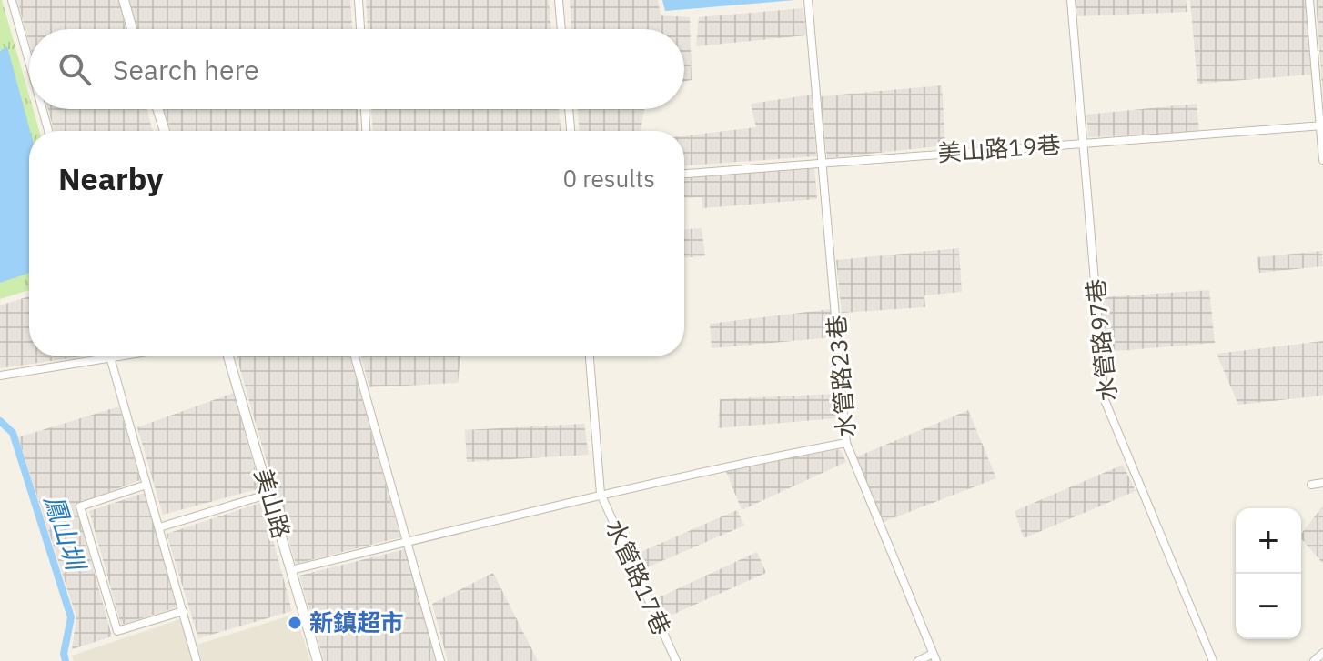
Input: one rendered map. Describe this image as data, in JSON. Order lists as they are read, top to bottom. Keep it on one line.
{"streets":{"street":["美山路19巷","水管路97巷","水管路23巷","美山路","水管路17巷"]},"crossings":[["美山路19巷","水管路97巷"],["美山路19巷","水管路23巷"]],"water":["鳳山圳"],"places":["新鎮超市"],"page":{"search":"Search here","heading":["Nearby","0 results"],"map_buttons":["+","−"]}}
